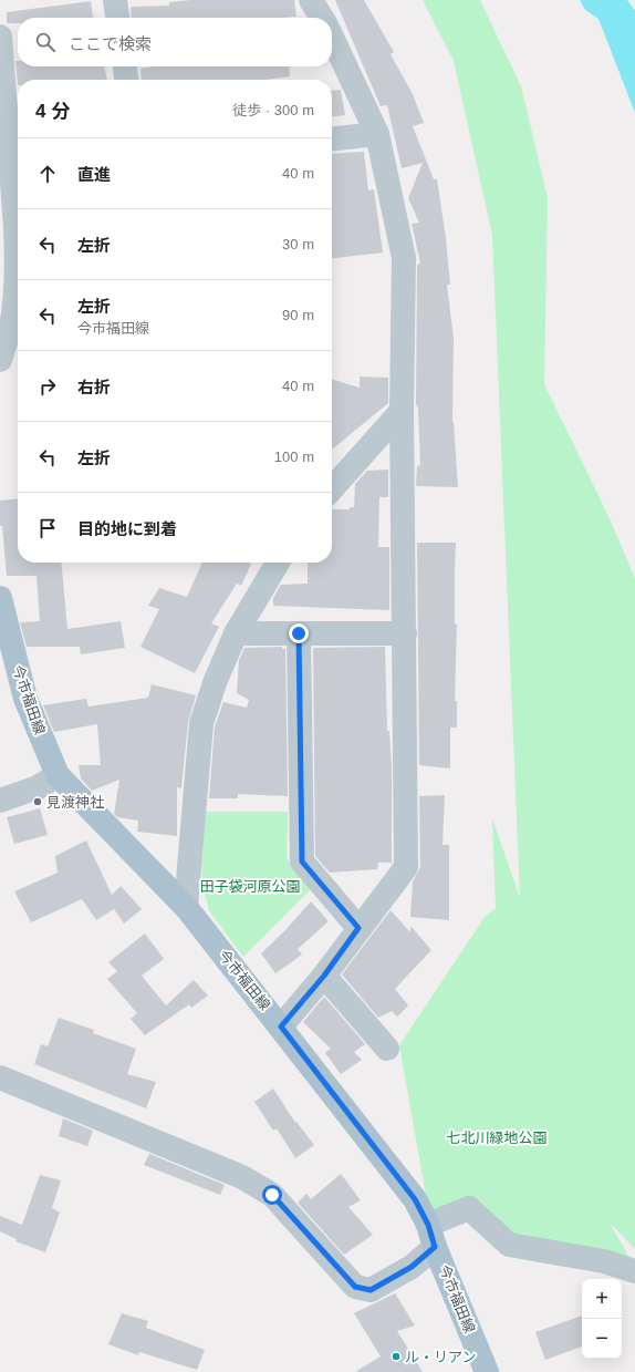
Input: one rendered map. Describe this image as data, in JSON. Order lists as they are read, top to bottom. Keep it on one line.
{"streets":{"main road":["今市福田線"]},"parks":["田子袋河原公園","七北川緑地公園"],"places":["見渡神社","ル・リアン"],"page":{"search":"ここで検索","heading":["4 分","徒歩 · 300 m"],"list":[["直進","40 m"],["左折","30 m"],["左折","今市福田線","90 m"],["右折","40 m"],["左折","100 m"],"目的地に到着"],"map_buttons":["+","−"]}}
